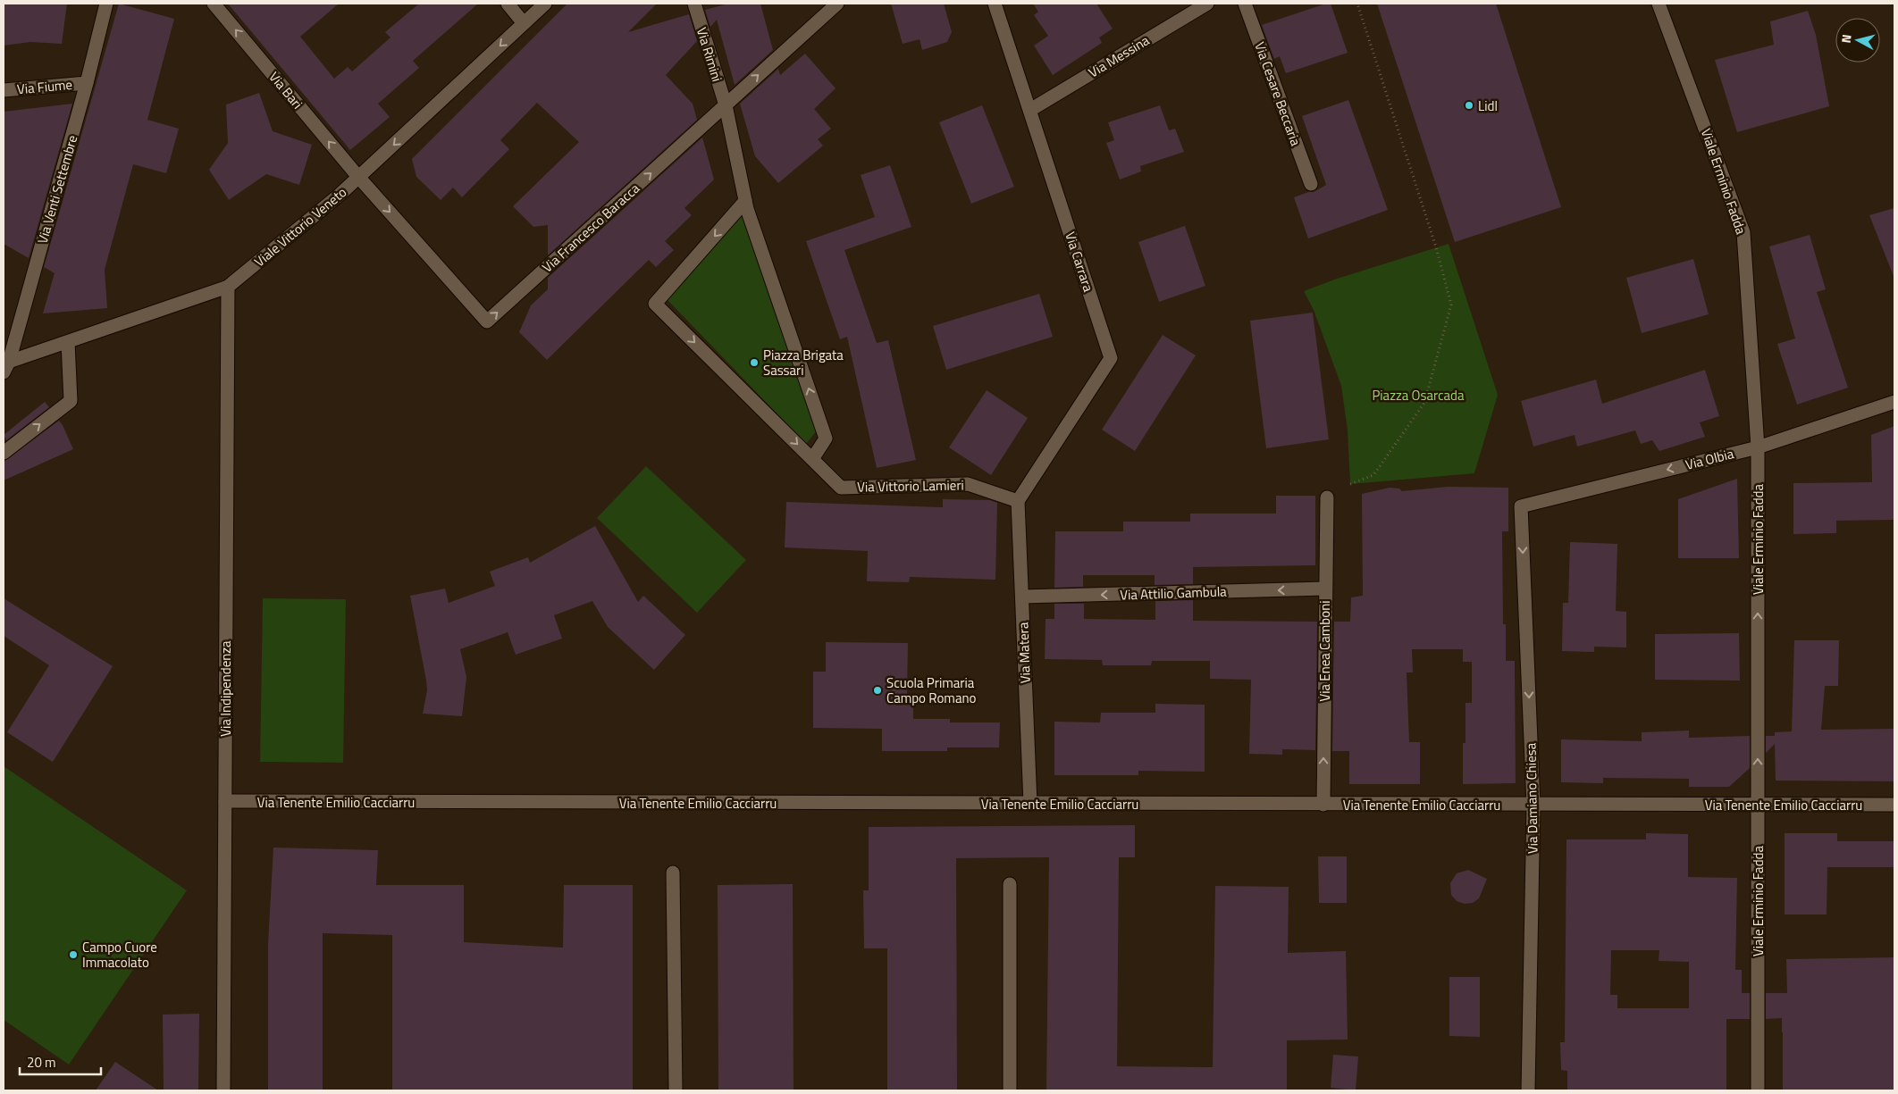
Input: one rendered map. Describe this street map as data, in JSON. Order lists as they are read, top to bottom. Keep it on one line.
{"streets":{"street":["Via Rimini","Via Messina","Via Fiume","Via Bari","Via Cesare Beccaria","Viale Erminio Fadda","Via Venti Settembre","Viale Vittorio Veneto","Via Francesco Baracca","Via Carrara","Via Olbia","Via Vittorio Lamieri","Via Attilio Gambula","Via Enea Camboni","Via Matera","Via Indipendenza","Via Damiano Chiesa","Via Tenente Emilio Cacciarru"]},"crossings":[["Via Rimini","Via Francesco Baracca"],["Via Messina","Via Carrara"],["Via Fiume","Via Venti Settembre"],["Via Bari","Viale Vittorio Veneto"],["Via Bari","Via Francesco Baracca"],["Viale Erminio Fadda","Via Olbia"],["Viale Erminio Fadda","Via Tenente Emilio Cacciarru"],["Via Venti Settembre","Viale Vittorio Veneto"],["Viale Vittorio Veneto","Via Francesco Baracca"],["Viale Vittorio Veneto","Via Indipendenza"],["Via Carrara","Via Vittorio Lamieri"],["Via Carrara","Via Matera"],["Via Olbia","Via Damiano Chiesa"],["Via Vittorio Lamieri","Via Matera"],["Via Attilio Gambula","Via Enea Camboni"],["Via Attilio Gambula","Via Matera"],["Via Enea Camboni","Via Tenente Emilio Cacciarru"],["Via Matera","Via Tenente Emilio Cacciarru"],["Via Indipendenza","Via Tenente Emilio Cacciarru"],["Via Damiano Chiesa","Via Tenente Emilio Cacciarru"]],"one_way":["Via Bari","Via Olbia","Via Attilio Gambula","Via Enea Camboni","Via Damiano Chiesa"],"parks":["Piazza Osarcada"],"places":["Lidl","Piazza Brigata Sassari","Scuola Primaria Campo Romano","Campo Cuore Immacolato"],"scale_bar":"20 m","north":"left"}
